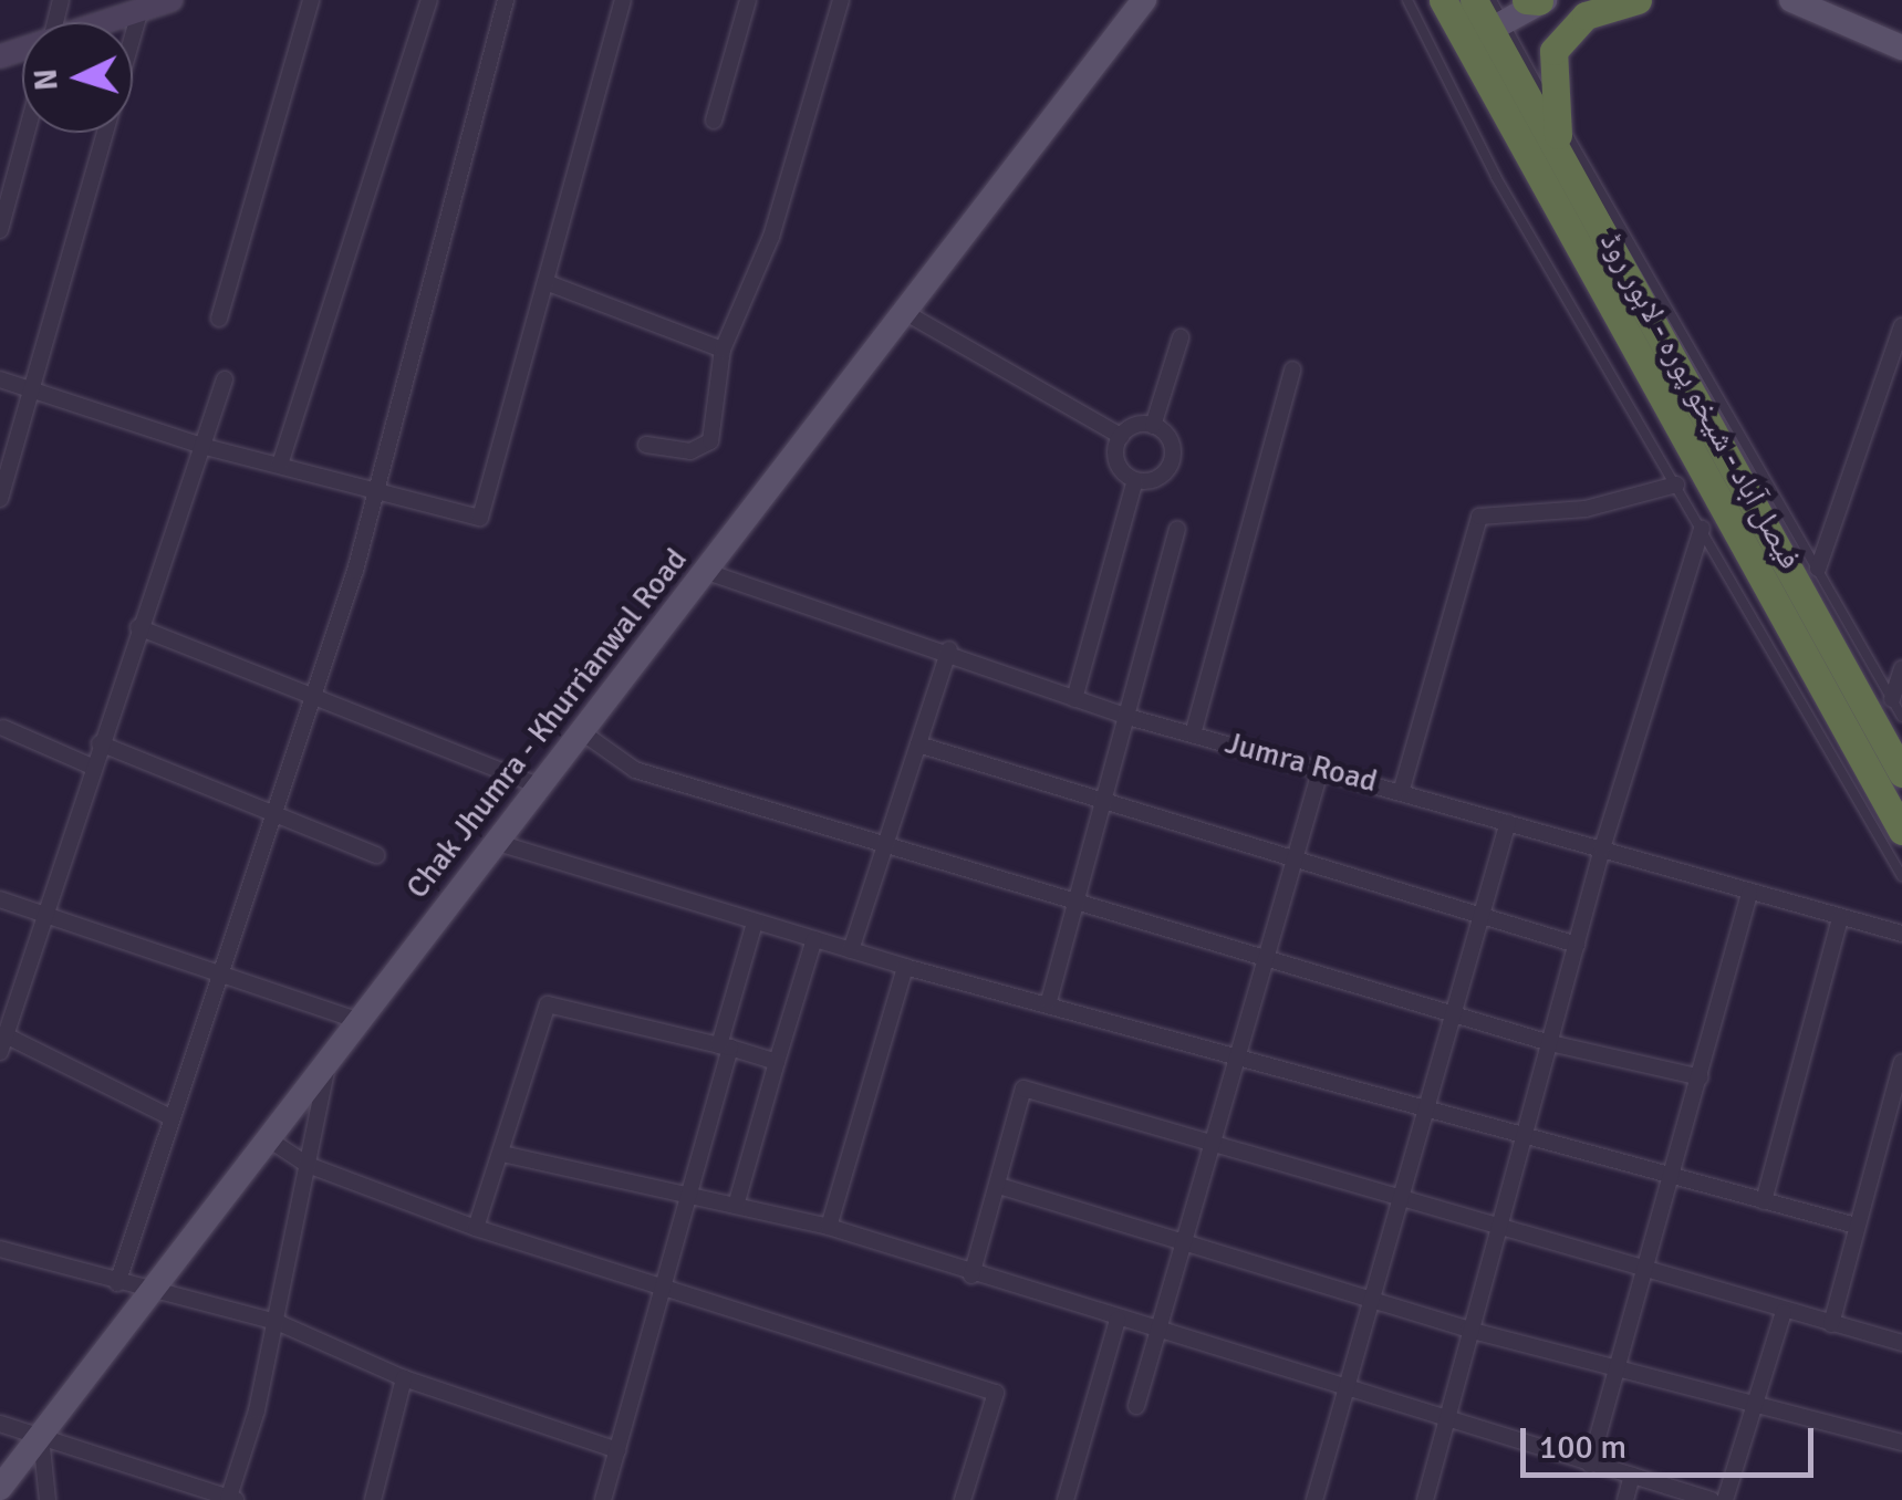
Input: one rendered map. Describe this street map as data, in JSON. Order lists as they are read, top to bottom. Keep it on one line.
{"streets":{"highway":["فیصل آباد - شیخو پورہ - لاہور روڈ"],"main road":["Chak Jhumra - Khurrianwal Road"],"street":["Jumra Road"]},"crossings":[["Chak Jhumra - Khurrianwal Road","Jumra Road"]],"scale_bar":"100 m","north":"left"}
